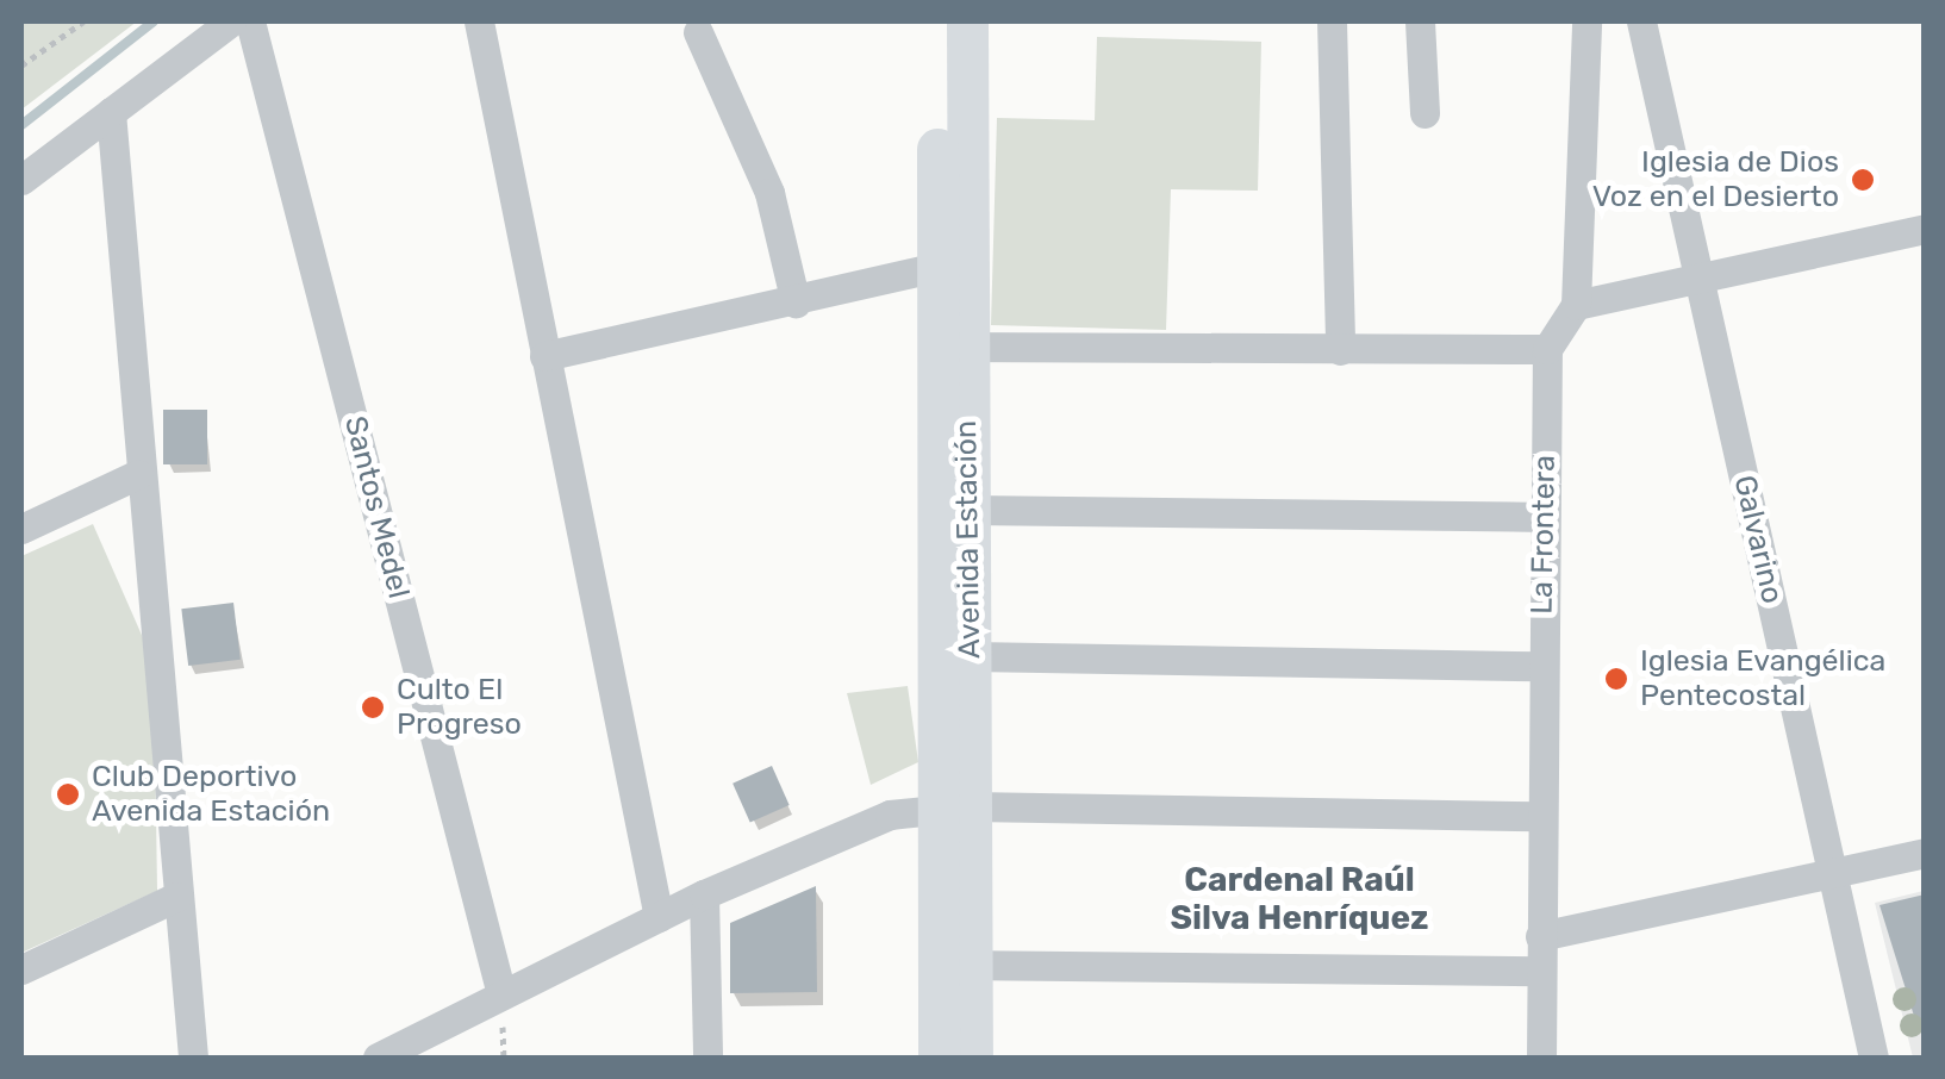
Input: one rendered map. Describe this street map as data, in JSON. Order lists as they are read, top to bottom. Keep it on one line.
{"streets":{"street":["Santos Medel","La Frontera","Avenida Estación","Galvarino"]},"districts":["Cardenal Raúl Silva Henríquez"],"places":["Iglesia de Dios Voz en el Desierto","Iglesia Evangélica Pentecostal","Culto El Progreso","Club Deportivo Avenida Estación"]}
